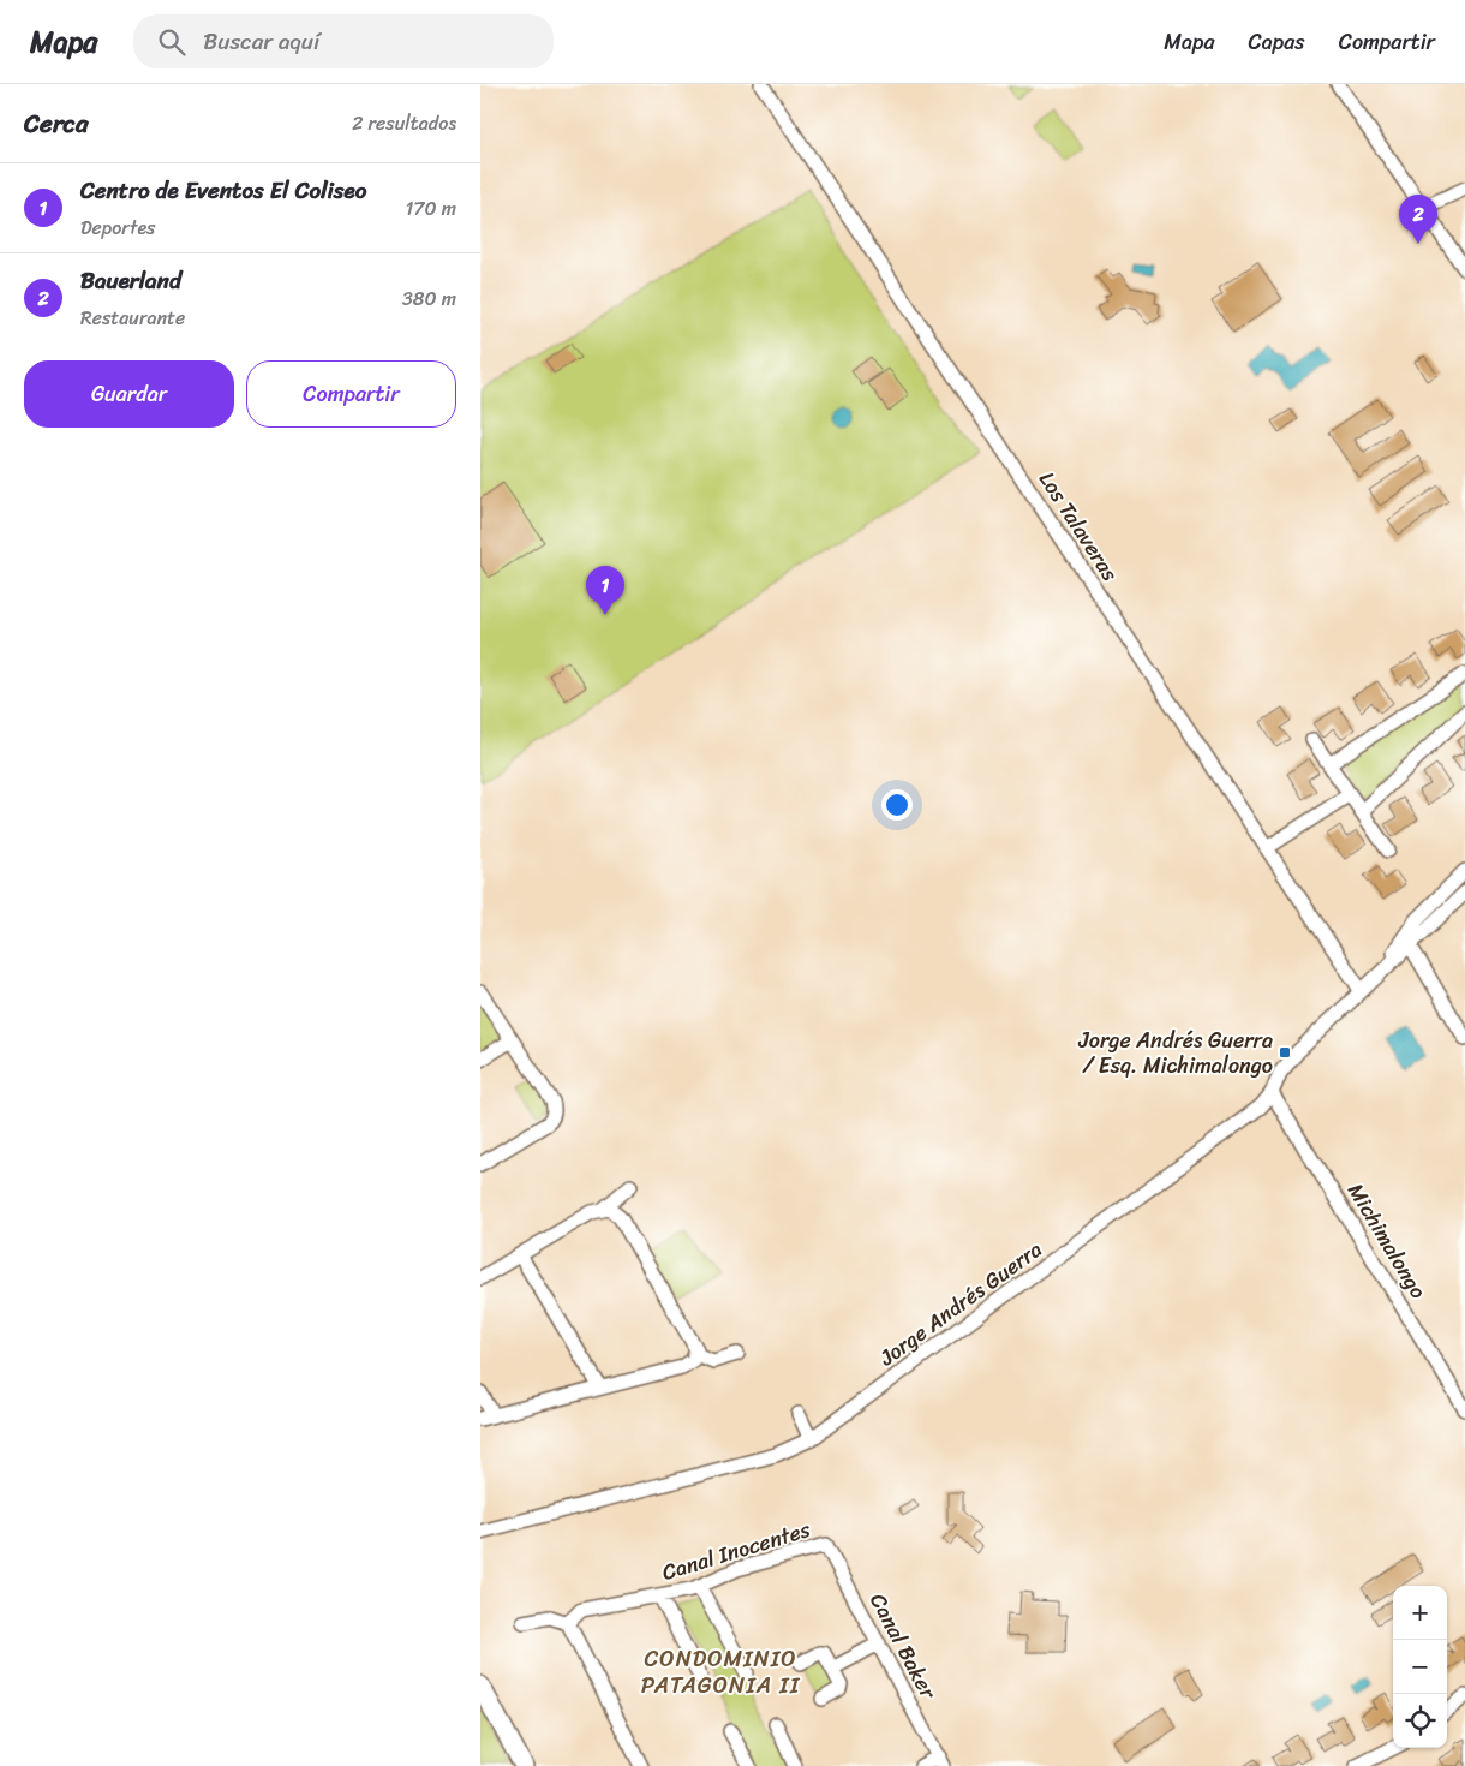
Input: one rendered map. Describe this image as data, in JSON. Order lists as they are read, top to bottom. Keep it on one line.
{"streets":{"street":["Los Talaveras","Michimalongo","Jorge Andrés Guerra","Canal Inocentes","Canal Baker"]},"crossings":[["Los Talaveras","Jorge Andrés Guerra"],["Michimalongo","Jorge Andrés Guerra"],["Canal Inocentes","Canal Baker"]],"districts":["CONDOMINIO PATAGONIA II"],"places":{"transit":["Jorge Andrés Guerra / Esq. Michimalongo"]},"page":{"header":"Mapa","search":"Buscar aquí","nav":["Mapa","Capas","Compartir"],"heading":["Cerca","2 resultados"],"list":[{"mark":"1","name":"Centro de Eventos El Coliseo","note":"Deportes","value":"170 m"},{"mark":"2","name":"Bauerland","note":"Restaurante","value":"380 m"}],"pins":["2","1"],"buttons":["Guardar","Compartir"],"map_buttons":["+","−"]}}
